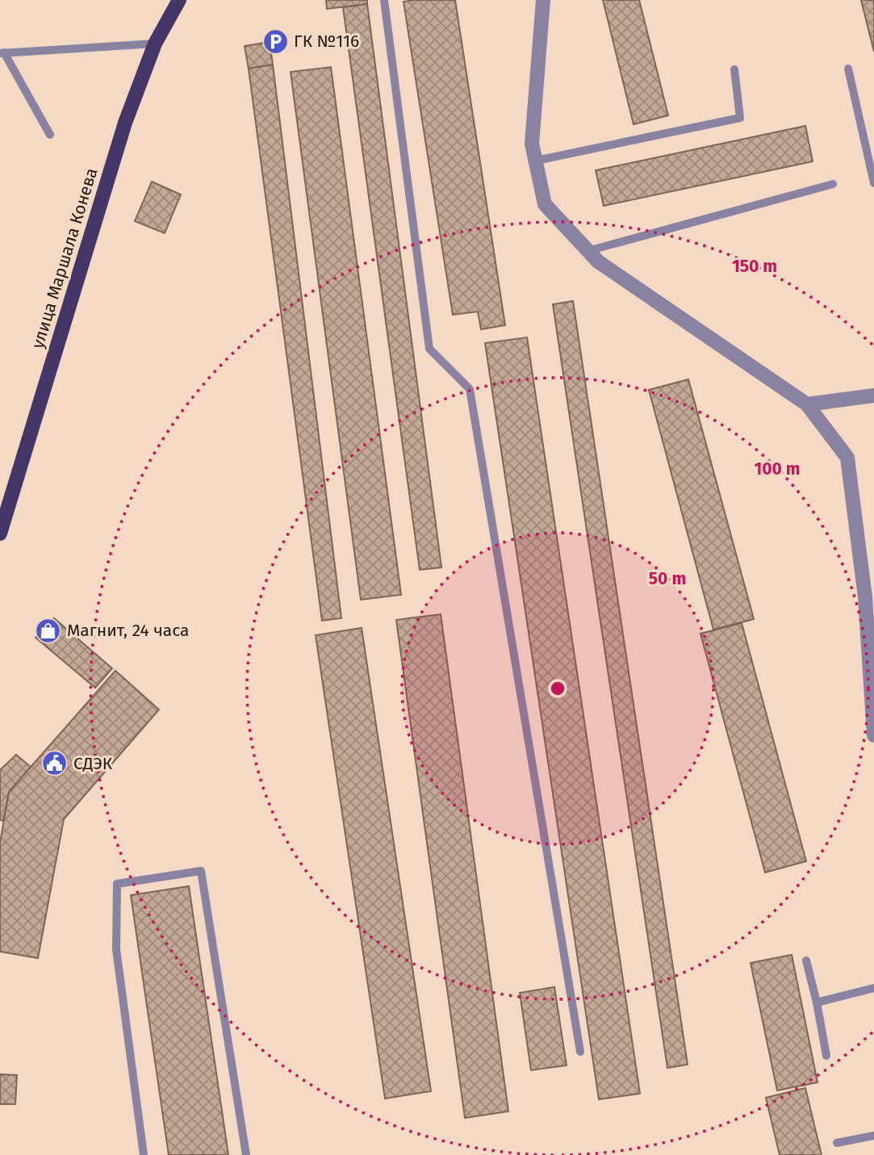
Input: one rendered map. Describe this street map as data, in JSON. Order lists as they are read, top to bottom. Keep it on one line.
{"streets":{"main road":["улица Маршала Конева"]},"places":{"parking":["ГК №116"],"shop":["Магнит, 24 часа"],"public building":["СДЭК"]},"rings":["150 m","100 m","50 m"]}
